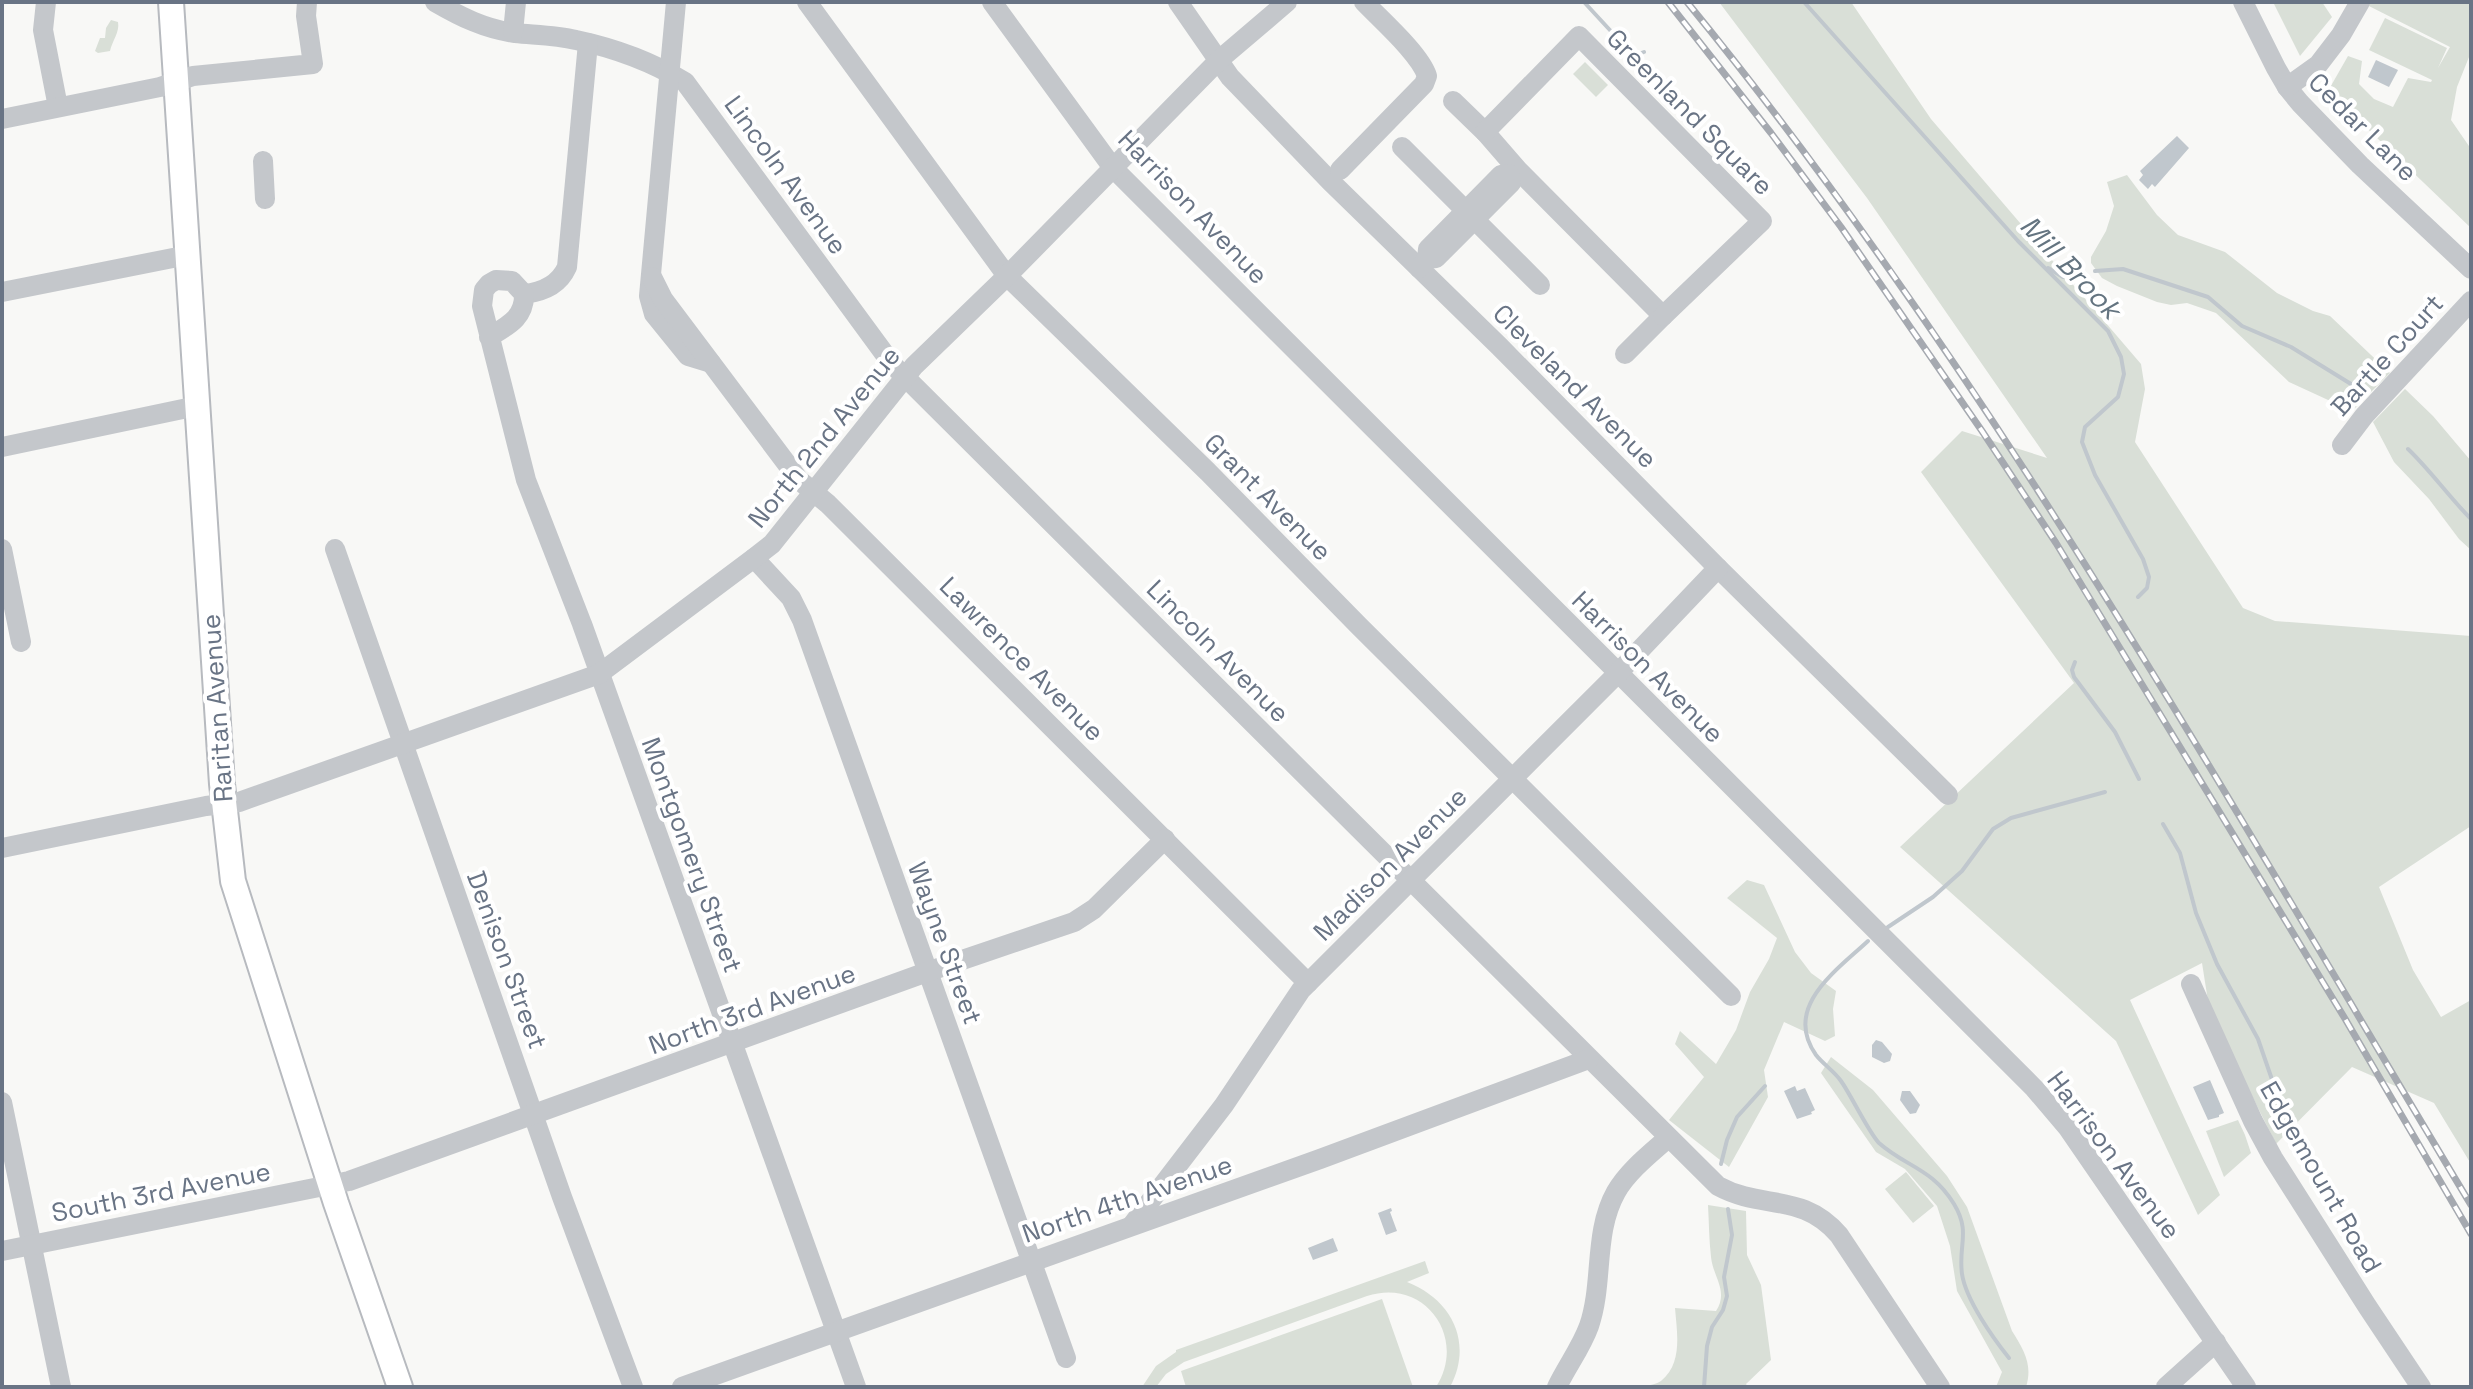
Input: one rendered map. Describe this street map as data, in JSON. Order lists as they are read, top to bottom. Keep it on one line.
{"streets":{"main road":["Raritan Avenue"],"street":["Greenland Square","Cedar Lane","Lincoln Avenue","Harrison Avenue","Bartle Court","Cleveland Avenue","North 2nd Avenue","Grant Avenue","Lawrence Avenue","Montgomery Street","Madison Avenue","Wayne Street","Denison Street","North 3rd Avenue","Edgemount Road","South 3rd Avenue","North 4th Avenue"]},"crossings":[["Lincoln Avenue","North 2nd Avenue"],["Lincoln Avenue","Lawrence Avenue"],["Lincoln Avenue","Madison Avenue"],["Lincoln Avenue","North 4th Avenue"],["Harrison Avenue","North 2nd Avenue"],["Harrison Avenue","Madison Avenue"],["Cleveland Avenue","North 2nd Avenue"],["Cleveland Avenue","Madison Avenue"],["North 2nd Avenue","Grant Avenue"],["North 2nd Avenue","Lawrence Avenue"],["North 2nd Avenue","Raritan Avenue"],["North 2nd Avenue","Montgomery Street"],["North 2nd Avenue","Wayne Street"],["North 2nd Avenue","Denison Street"],["Grant Avenue","Madison Avenue"],["Lawrence Avenue","Madison Avenue"],["Lawrence Avenue","North 3rd Avenue"],["Raritan Avenue","North 3rd Avenue"],["Raritan Avenue","South 3rd Avenue"],["Montgomery Street","North 3rd Avenue"],["Montgomery Street","North 4th Avenue"],["Madison Avenue","North 4th Avenue"],["Wayne Street","North 3rd Avenue"],["Wayne Street","North 4th Avenue"],["Denison Street","North 3rd Avenue"],["North 3rd Avenue","South 3rd Avenue"]],"water":["Mill Brook"]}
